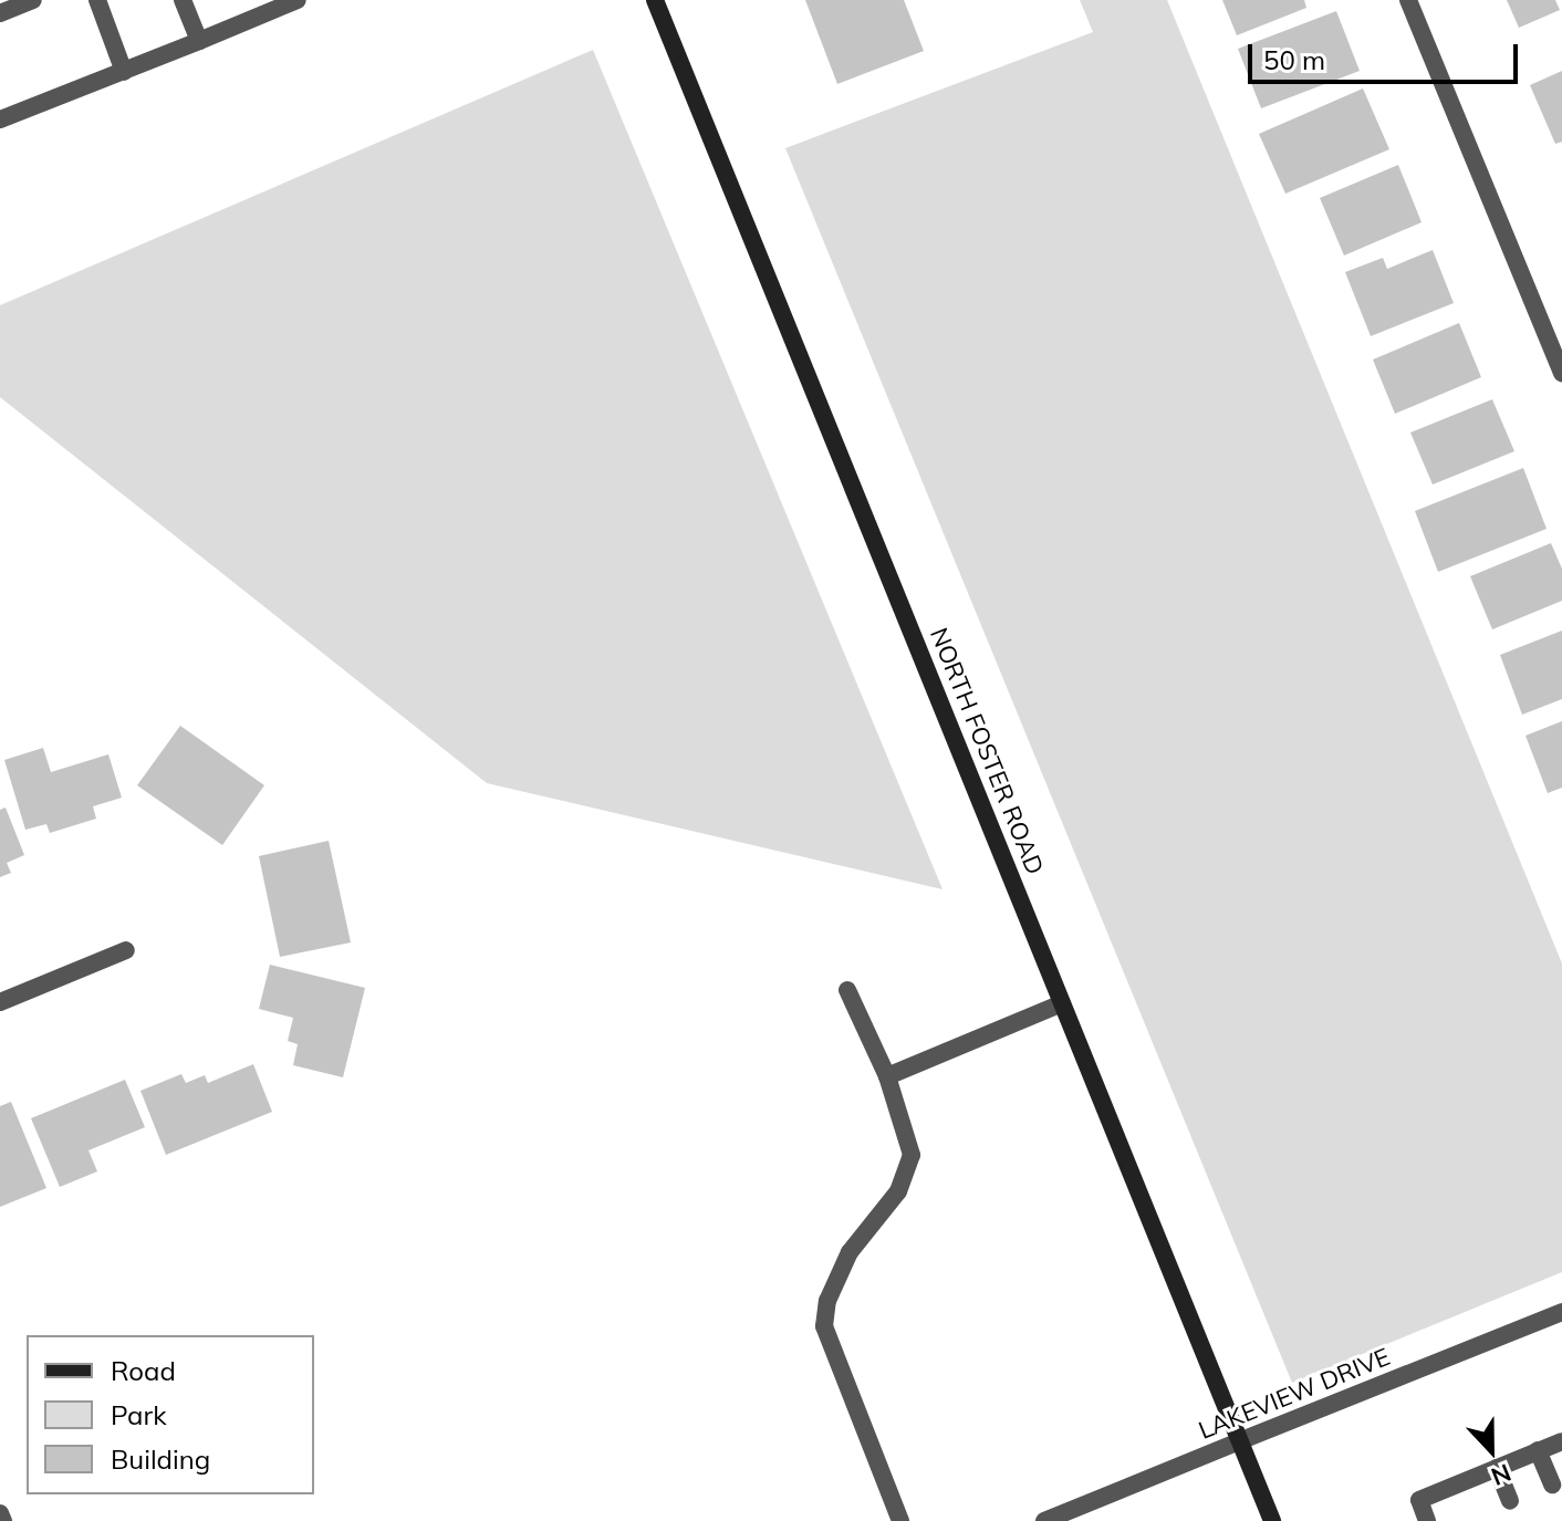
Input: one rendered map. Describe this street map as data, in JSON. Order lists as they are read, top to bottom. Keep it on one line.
{"streets":{"main road":["NORTH FOSTER ROAD"],"street":["LAKEVIEW DRIVE"]},"crossings":[["NORTH FOSTER ROAD","LAKEVIEW DRIVE"]],"legend":["Road","Park","Building"],"scale_bar":"50 m","north":"bottom"}
